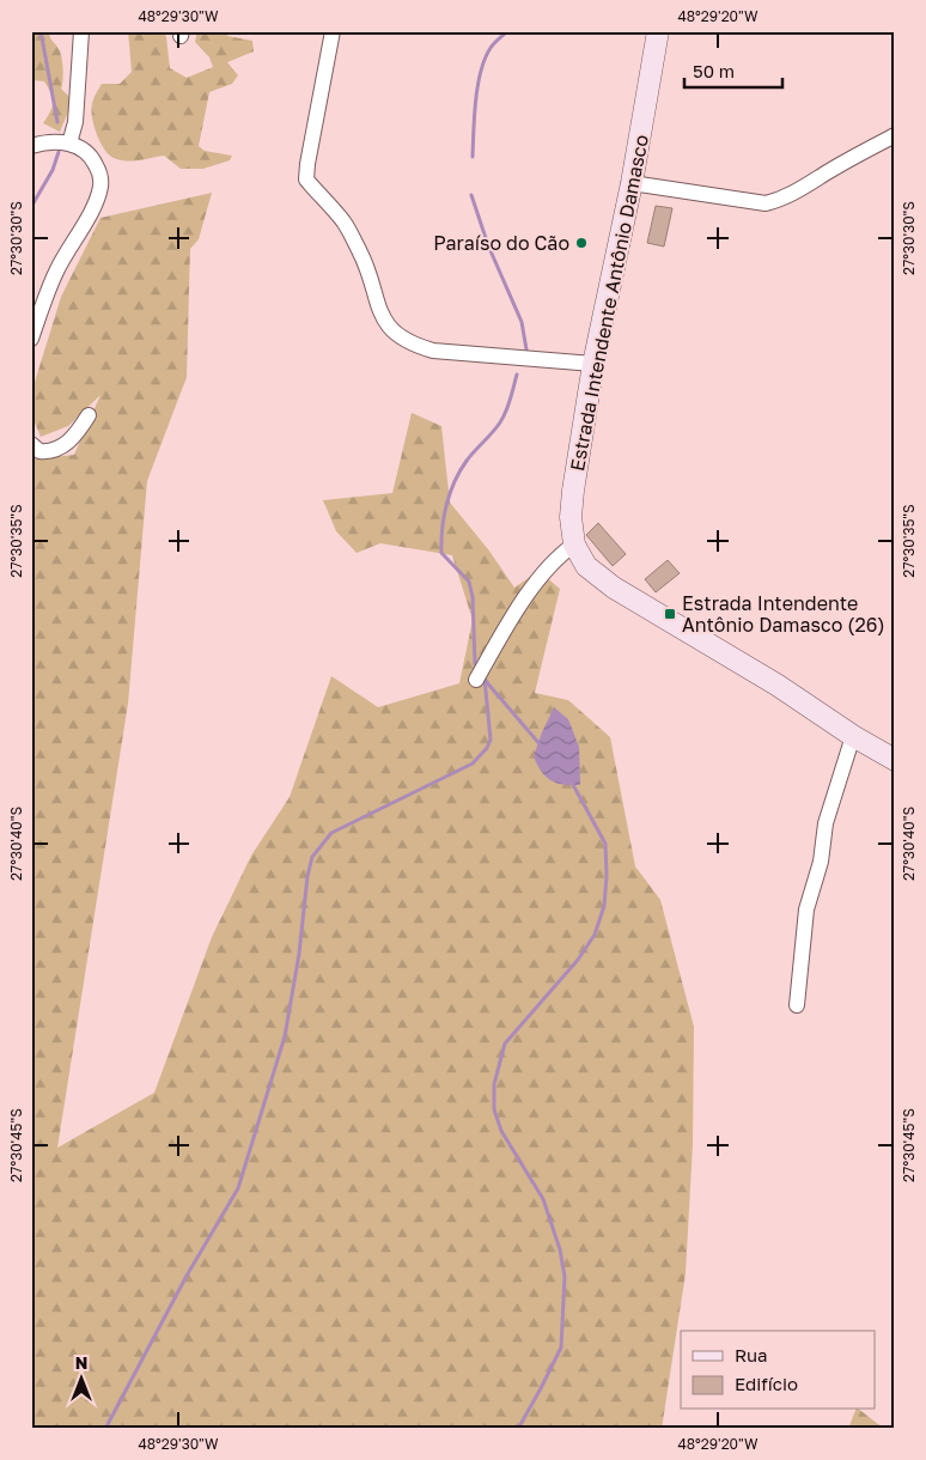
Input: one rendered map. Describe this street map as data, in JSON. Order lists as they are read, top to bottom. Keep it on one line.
{"streets":{"main road":["Estrada Intendente Antônio Damasco"]},"places":{"other":["Paraíso do Cão"],"transit":["Estrada Intendente Antônio Damasco (26)"]},"legend":["Rua","Edifício"],"scale_bar":"50 m","north":"top","coordinates":["48°29'30\"W","48°29'20\"W","27°30'30\"S","27°30'35\"S","27°30'40\"S","27°30'45\"S"]}
